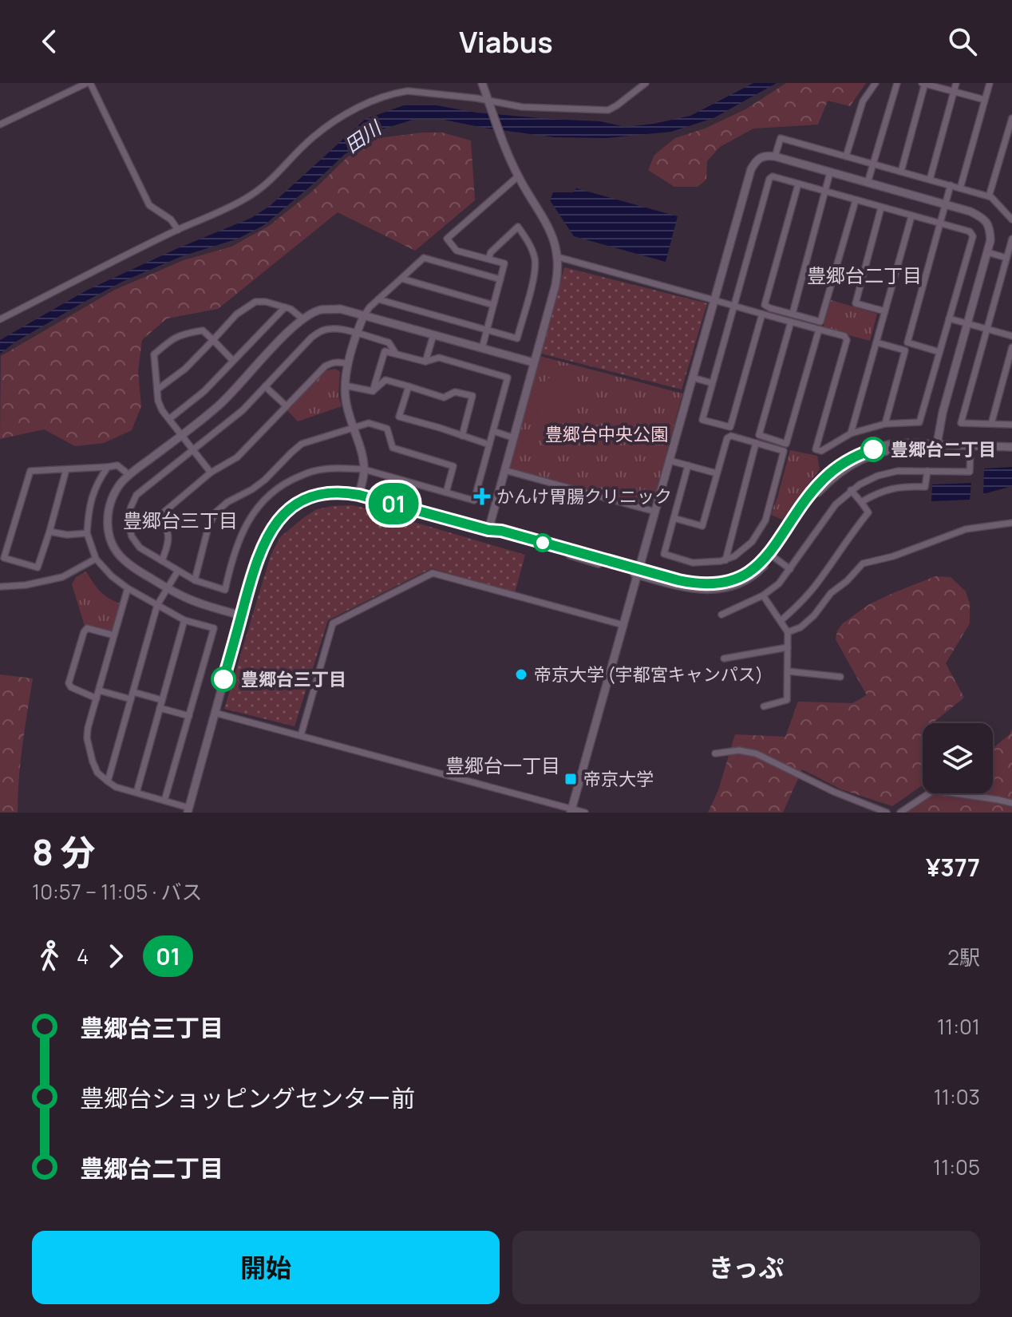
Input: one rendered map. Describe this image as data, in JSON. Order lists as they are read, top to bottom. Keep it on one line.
{"districts":["豊郷台二丁目","豊郷台三丁目","豊郷台一丁目"],"water":["田川"],"parks":["豊郷台中央公園"],"places":{"other":["豊郷台二丁目","帝京大学 (宇都宮キャンパス)","豊郷台三丁目"],"health":["かんけ胃腸クリニック"],"transit":["帝京大学"]},"lines":["bus line 01"],"page":{"header":"Viabus","on_map":"01","heading":["8 分","10:57 – 11:05 · バス","¥377"],"legs":["4","01","2駅"],"list":[{"name":"豊郷台三丁目","value":"11:01"},{"name":"豊郷台ショッピングセンター前","value":"11:03"},{"name":"豊郷台二丁目","value":"11:05"}],"buttons":["開始","きっぷ"]}}
